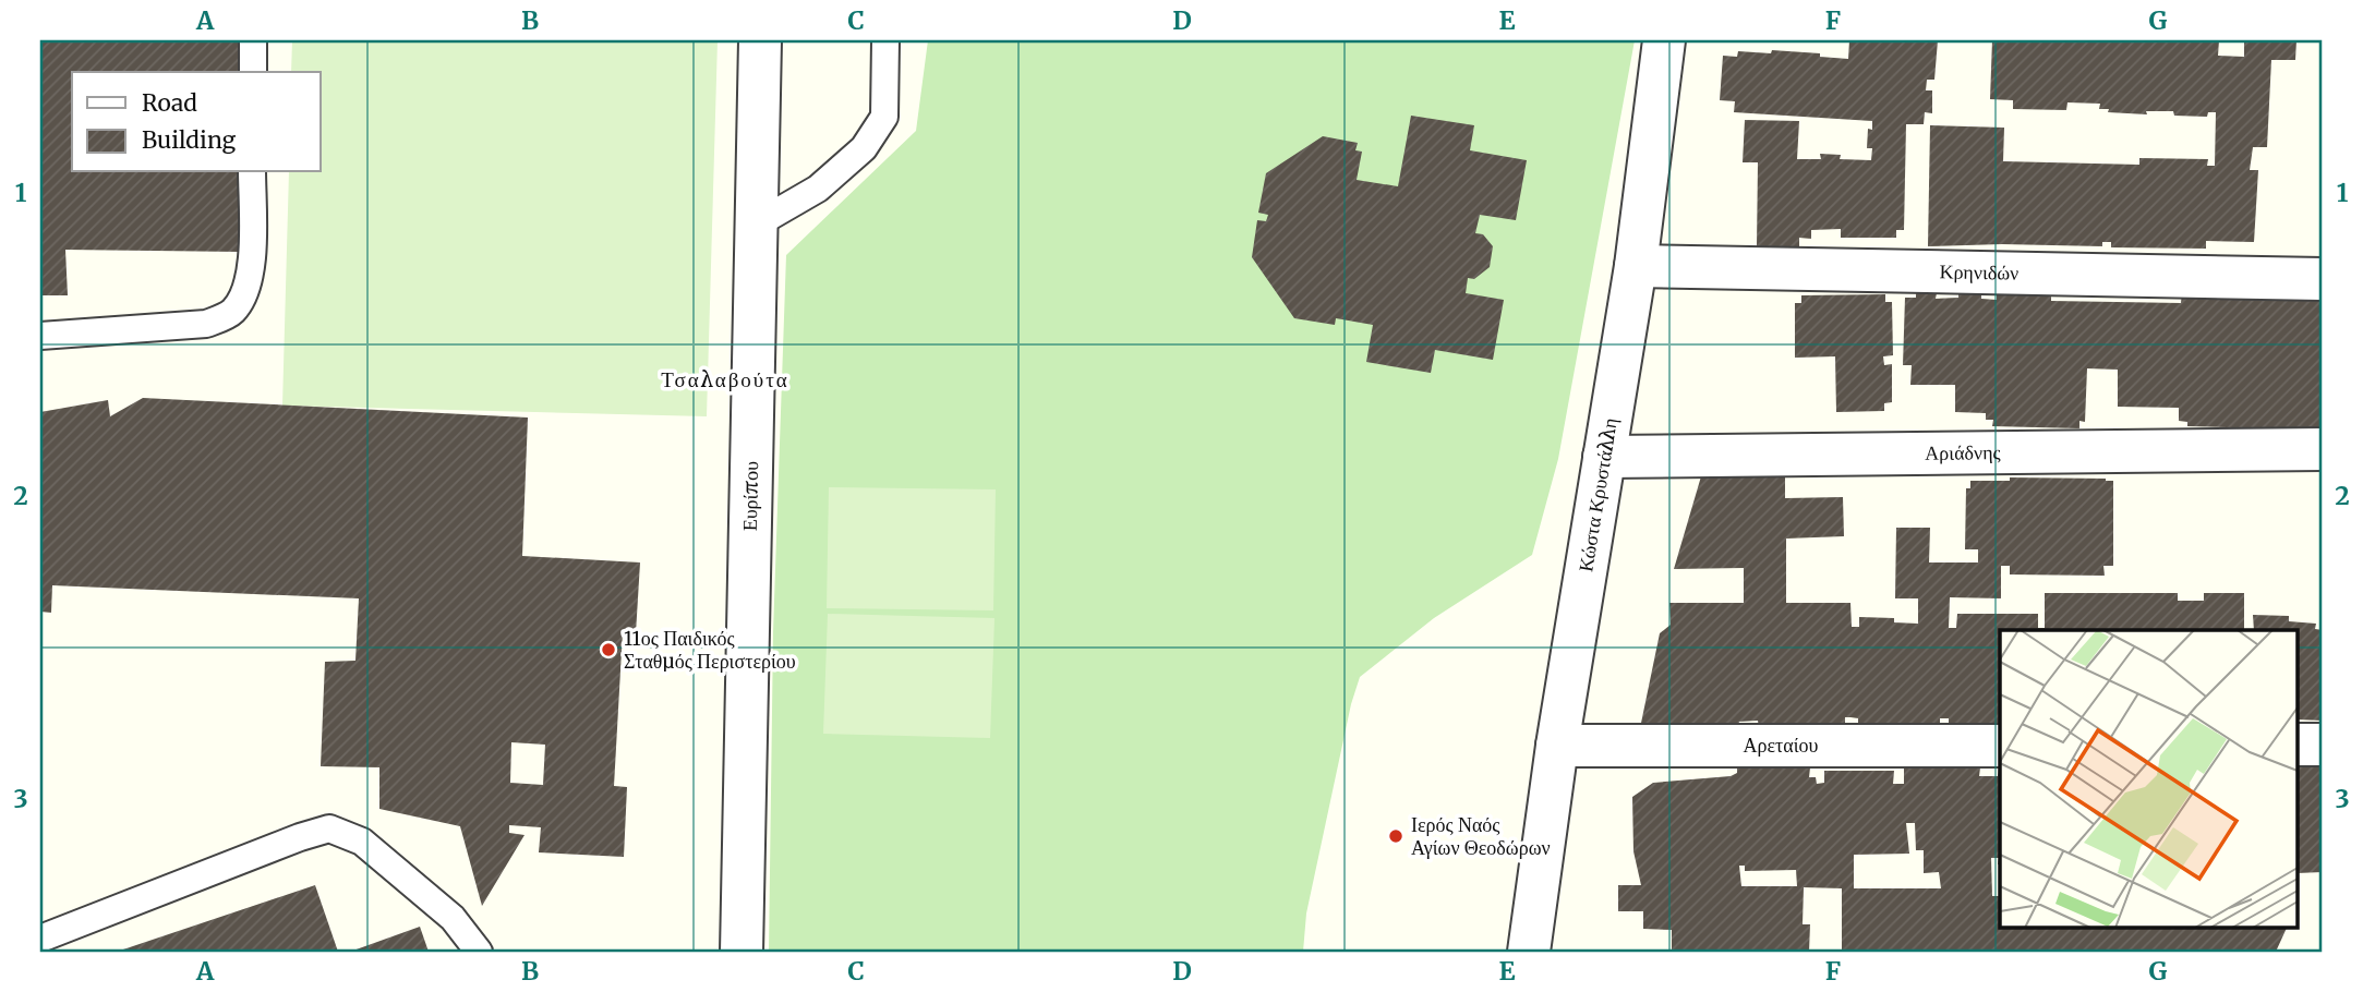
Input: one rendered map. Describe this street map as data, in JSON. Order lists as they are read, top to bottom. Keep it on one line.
{"streets":{"street":["Κρηνιδών","Αριάδνης","Ευρίπου","Κώστα Κρυστάλλη","Αρεταίου"]},"crossings":[["Κρηνιδών","Κώστα Κρυστάλλη"],["Αριάδνης","Κώστα Κρυστάλλη"],["Κώστα Κρυστάλλη","Αρεταίου"]],"districts":["Τσαλαβούτα"],"places":["11ος Παιδικός Σταθμός Περιστερίου","Ιερός Ναός Αγίων Θεοδώρων"],"legend":["Road","Building"],"grid":{"columns":["A","B","C","D","E","F","G"],"rows":["1","2","3"]}}
